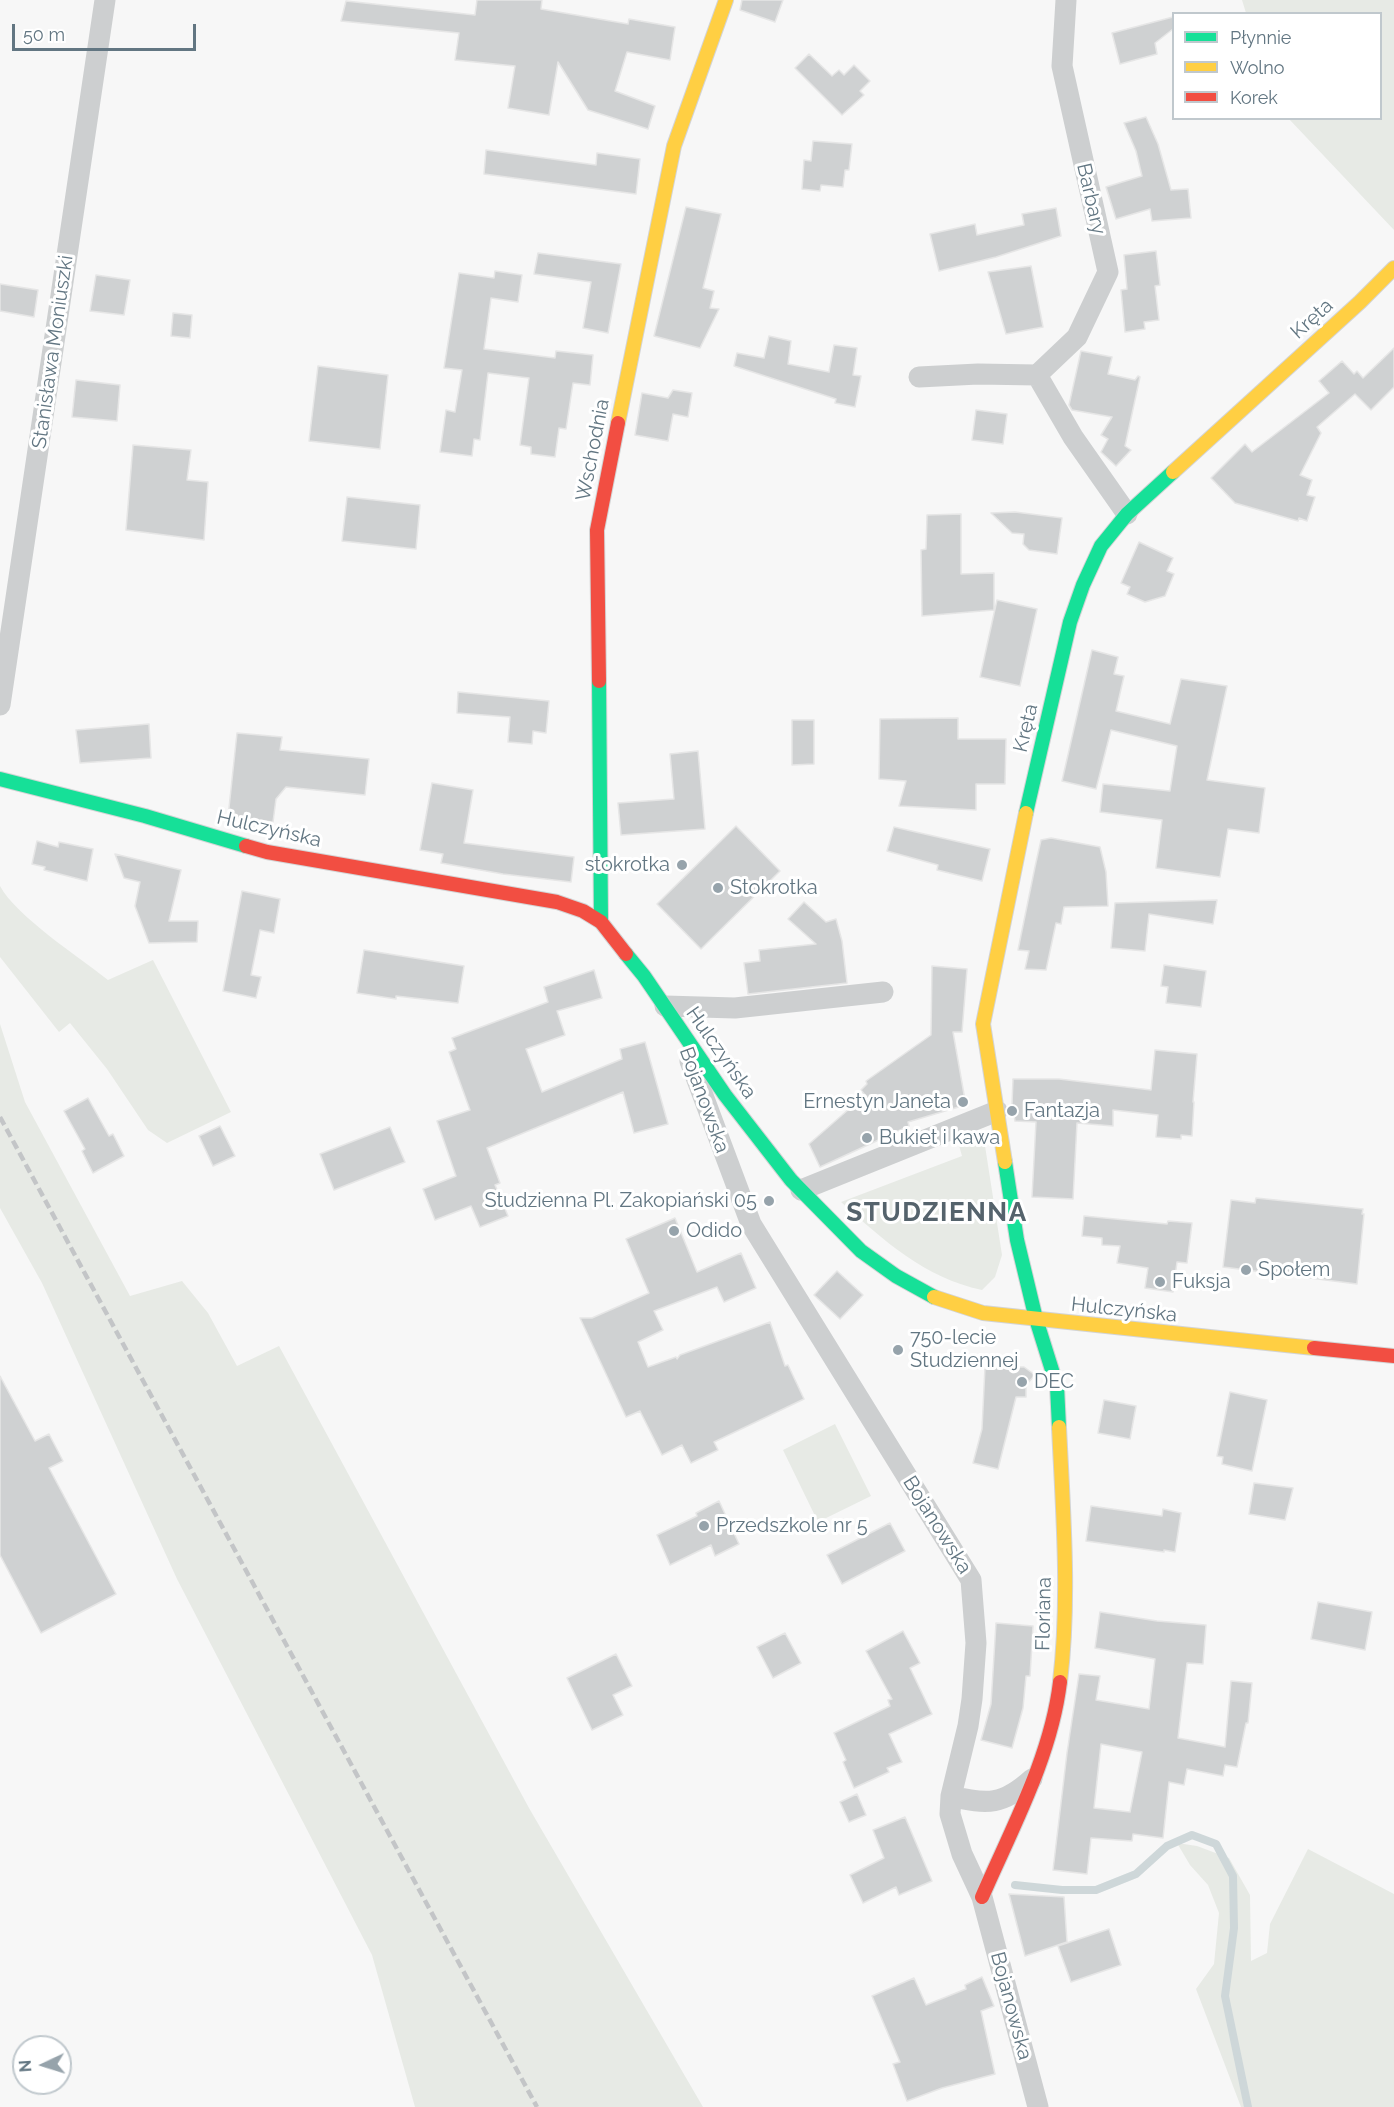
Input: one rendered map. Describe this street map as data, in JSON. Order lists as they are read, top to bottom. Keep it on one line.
{"streets":{"street":["Barbary","Kręta","Stanisława Moniuszki","Wschodnia","Hulczyńska","Bojanowska","Floriana"]},"crossings":[["Kręta","Hulczyńska"],["Kręta","Floriana"],["Wschodnia","Hulczyńska"],["Hulczyńska","Bojanowska"],["Hulczyńska","Floriana"],["Bojanowska","Floriana"]],"districts":["STUDZIENNA"],"places":["stokrotka","Stokrotka","Ernestyn Janeta","Fantazja","Bukiet i kawa","Studzienna Pl. Zakopiański 05","Odido","Społem","Fuksja","750-lecie Studziennej","DEC","Przedszkole nr 5"],"legend":["Płynnie","Wolno","Korek"],"scale_bar":"50 m","north":"left"}
